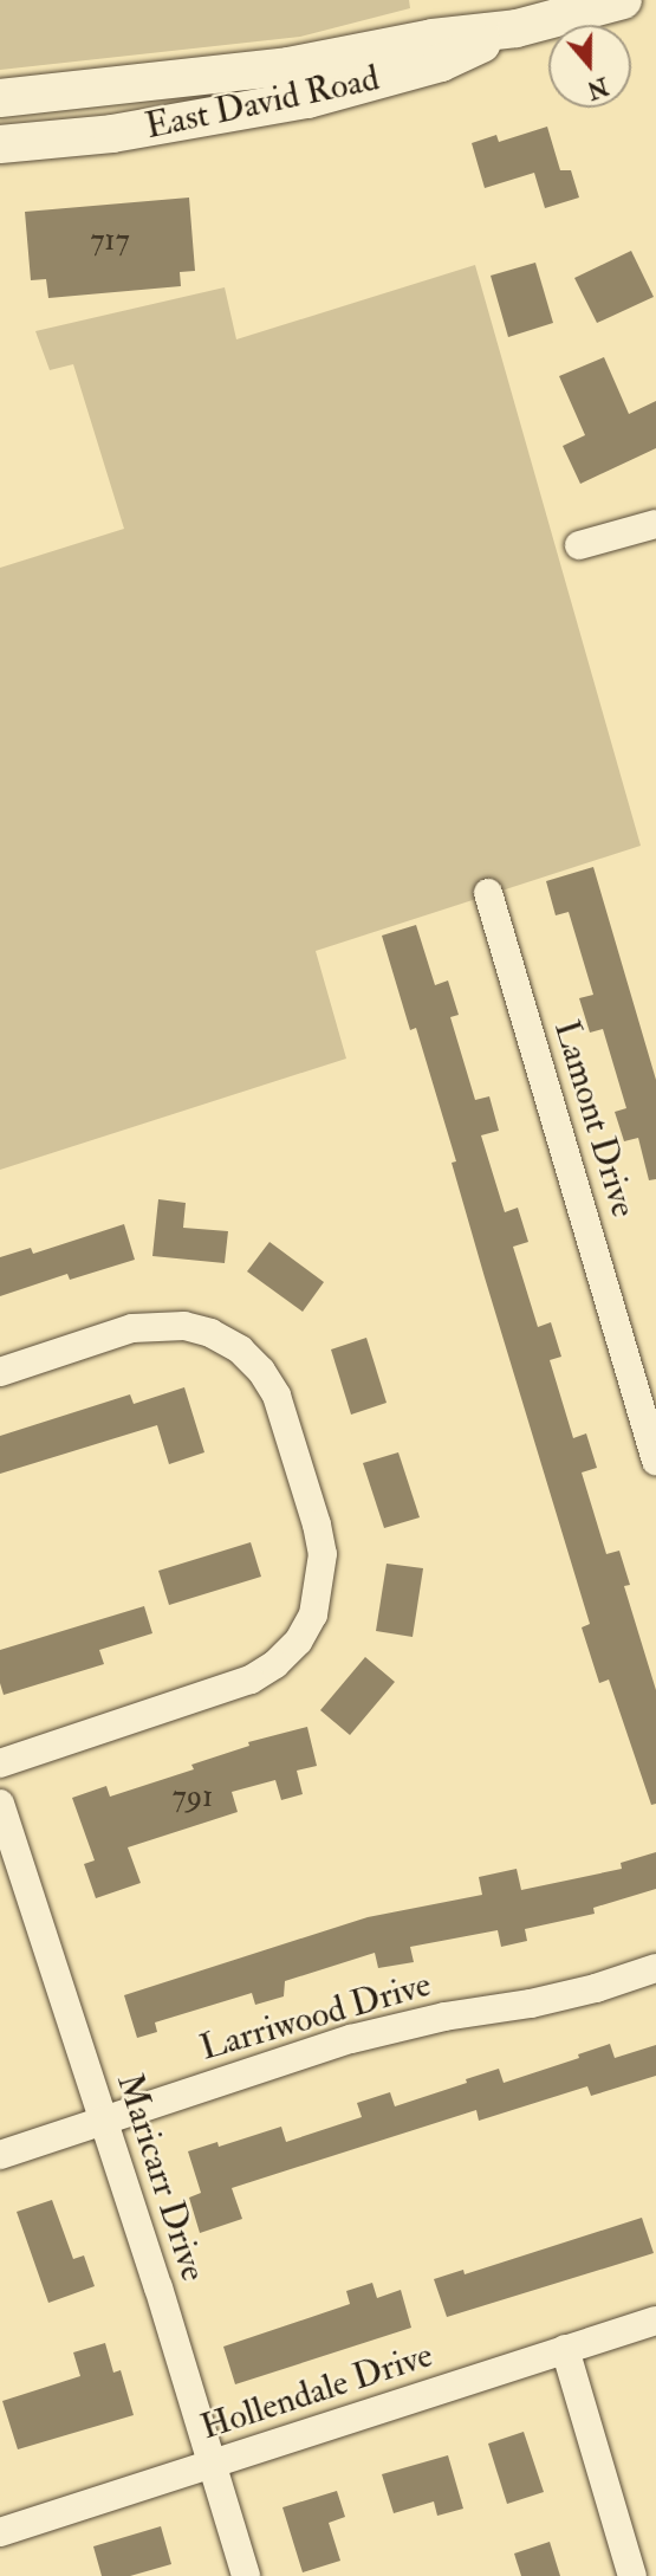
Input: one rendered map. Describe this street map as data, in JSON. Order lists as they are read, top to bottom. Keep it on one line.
{"streets":{"street":["East David Road","Lamont Drive","Larriwood Drive","Maricarr Drive","Hollendale Drive"]},"crossings":[["Larriwood Drive","Maricarr Drive"],["Maricarr Drive","Hollendale Drive"]],"house_numbers":["717","791"],"north":"bottom"}
